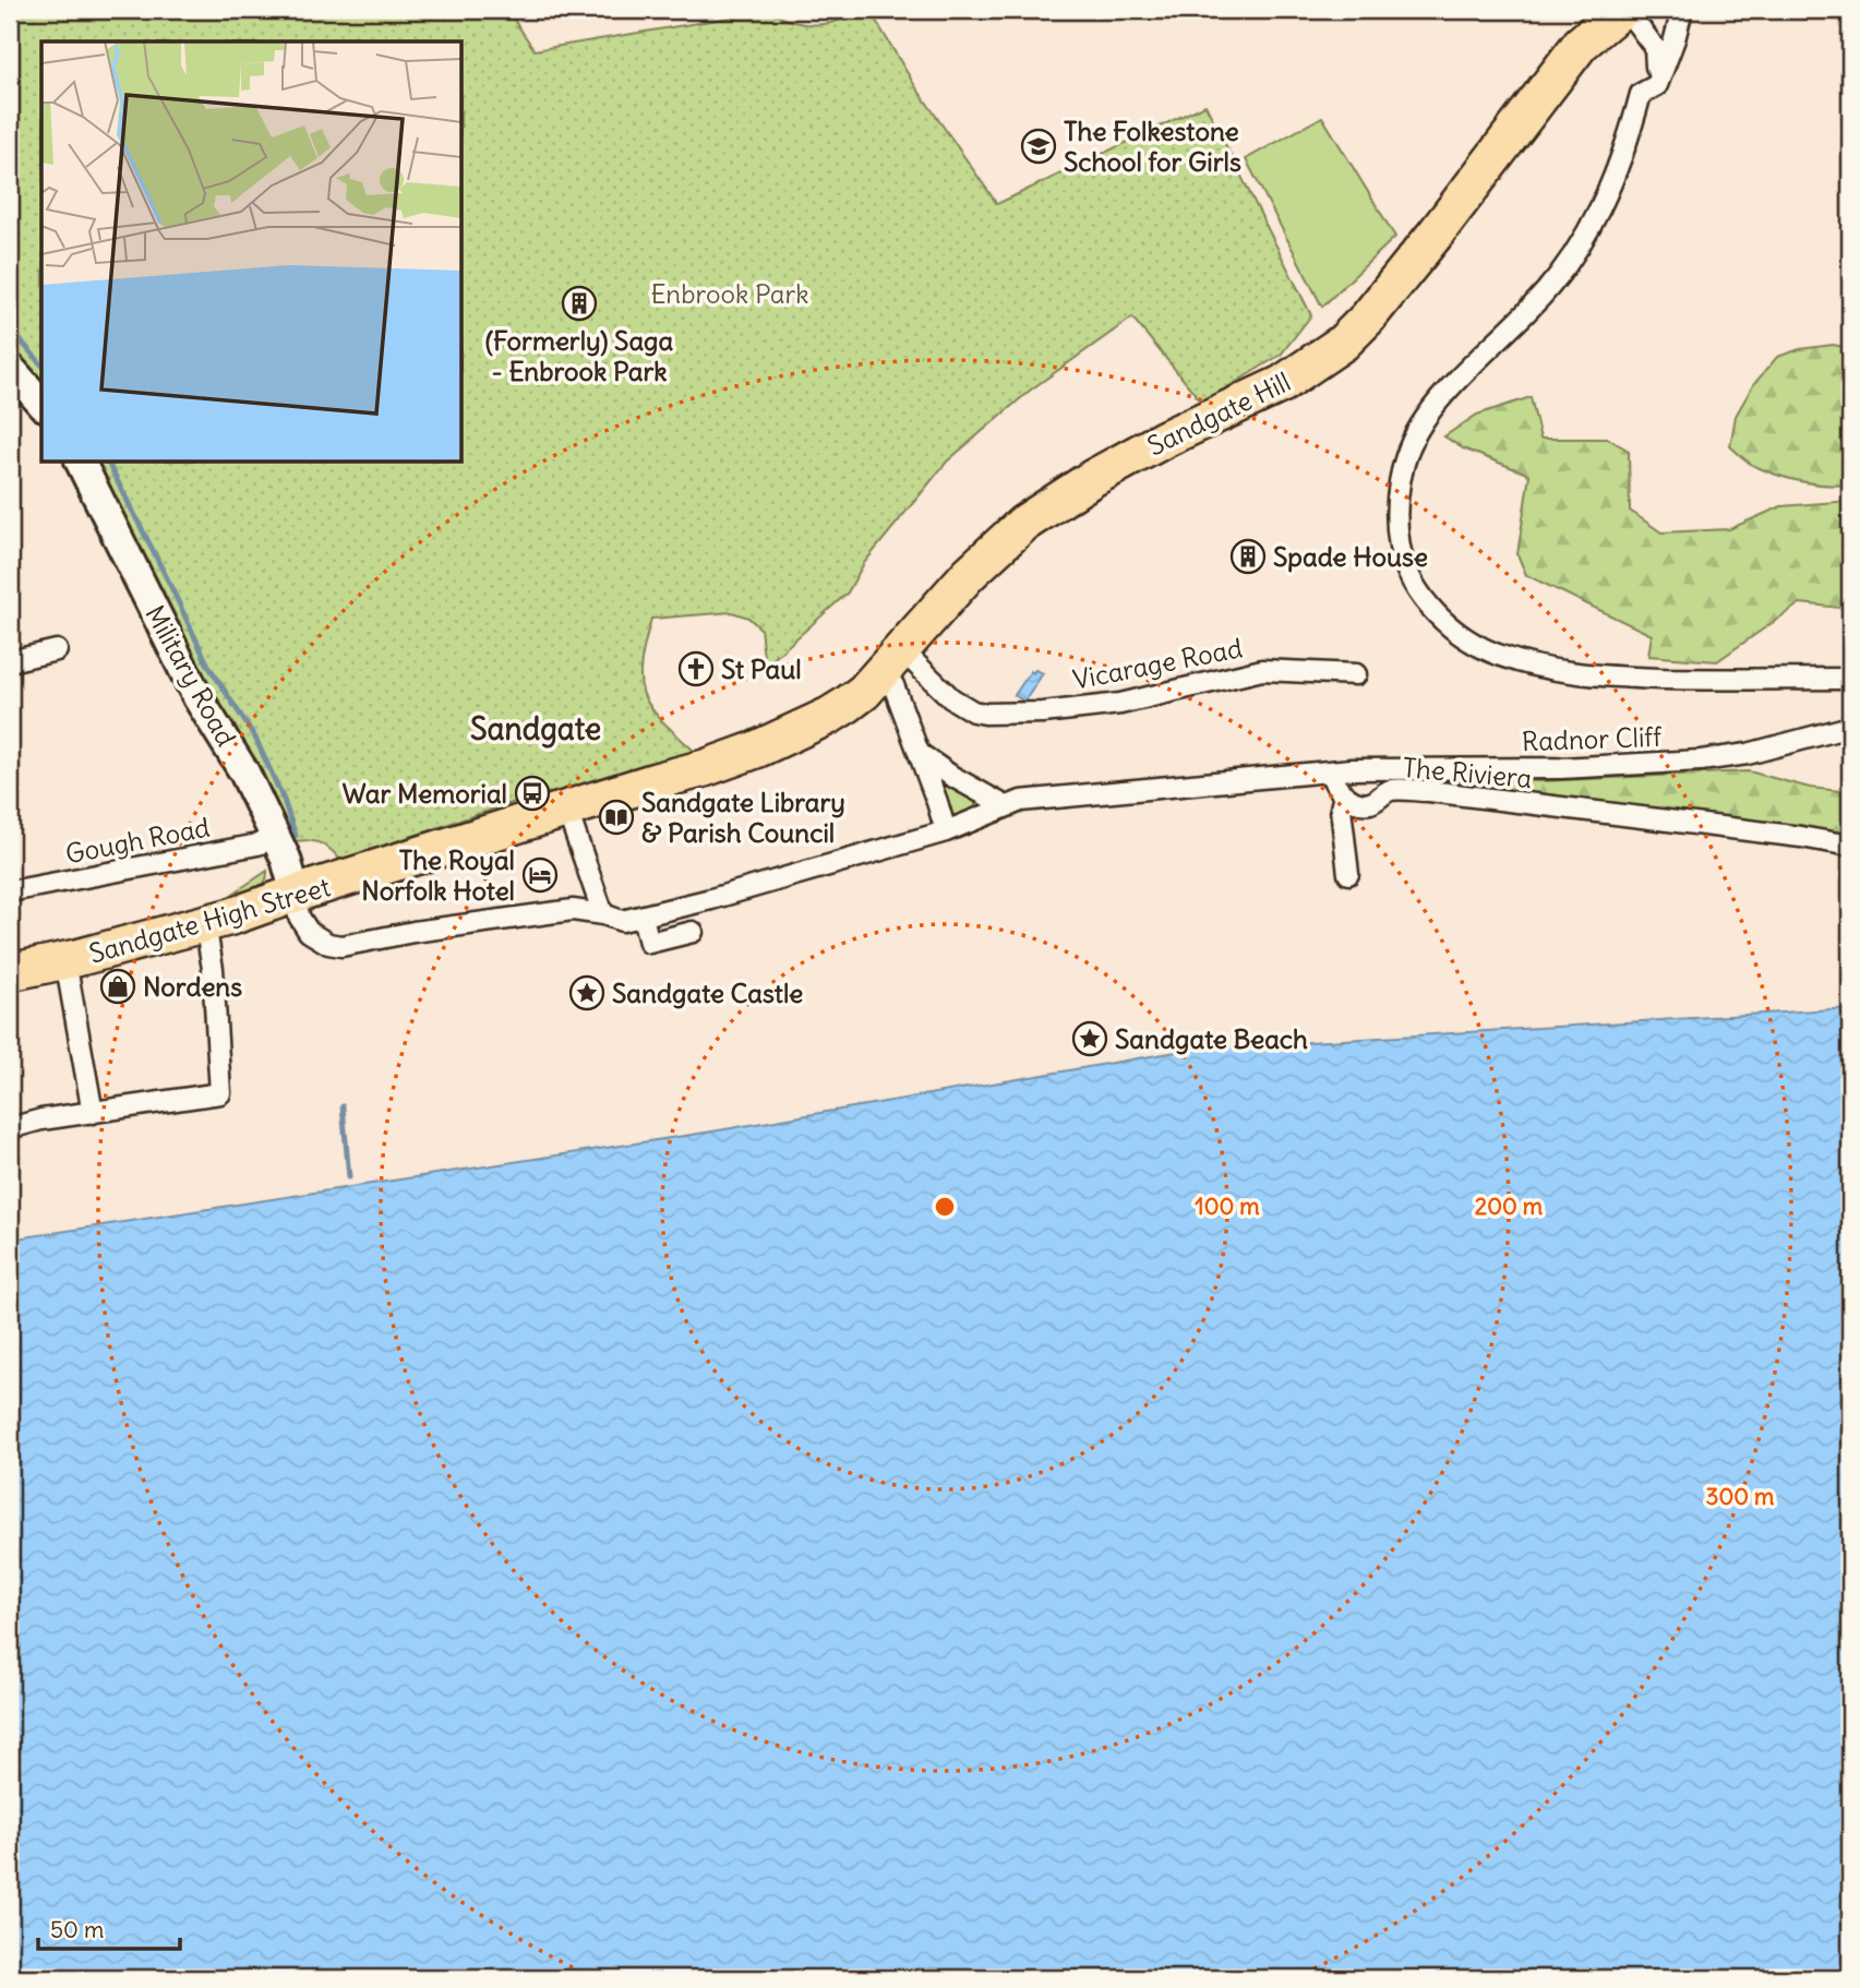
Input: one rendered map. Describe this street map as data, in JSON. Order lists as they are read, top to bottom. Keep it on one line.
{"streets":{"highway":["Sandgate Hill","Sandgate High Street"],"main road":["Military Road"],"street":["Vicarage Road","Radnor Cliff","The Riviera","Gough Road"]},"crossings":[["Sandgate Hill","Vicarage Road"],["Sandgate Hill","Sandgate High Street"],["Military Road","Gough Road"],["Military Road","Sandgate High Street"]],"districts":["Sandgate"],"parks":["Enbrook Park"],"places":{"school or university":["The Folkestone School for Girls"],"building":["(Formerly) Saga - Enbrook Park","Spade House"],"church":["St Paul"],"bus stop":["War Memorial"],"library":["Sandgate Library & Parish Council"],"hotel":["The Royal Norfolk Hotel"],"shop":["Nordens"],"place":["Sandgate Castle","Sandgate Beach"]},"scale_bar":"50 m","rings":["100 m","200 m","300 m"]}
